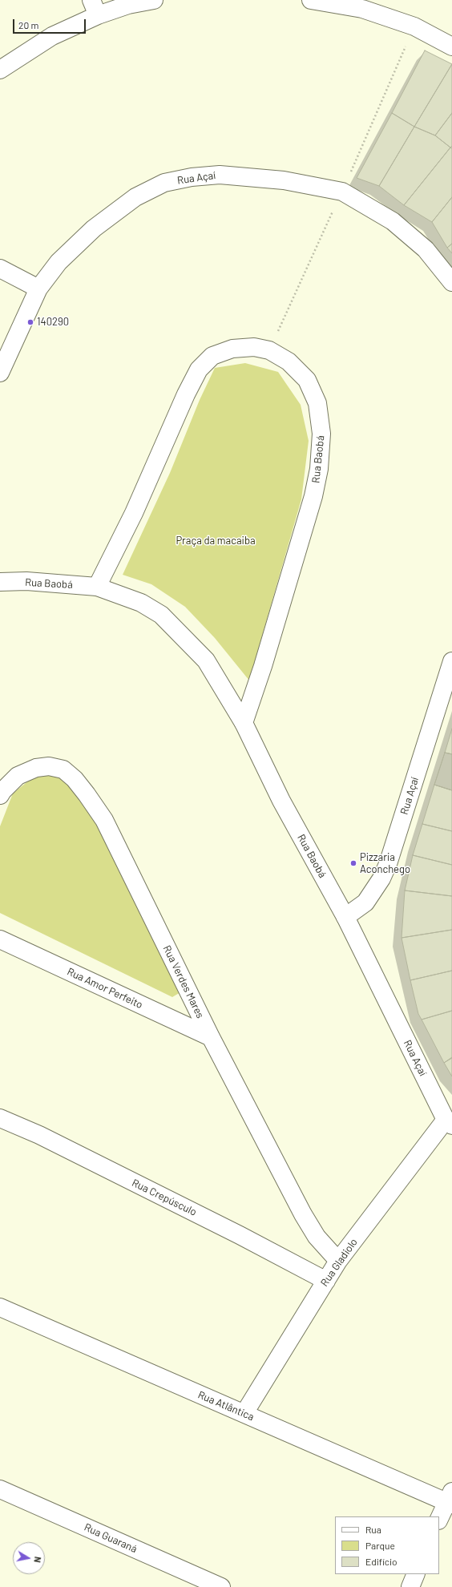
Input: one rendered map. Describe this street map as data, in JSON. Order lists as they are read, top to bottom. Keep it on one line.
{"streets":{"street":["Rua Açaí","Rua Baobá","Rua Verdes Mares","Rua Amor Perfeito","Rua Crepúsculo","Rua Gladiolo","Rua Atlântica","Rua Guaraná"]},"crossings":[["Rua Açaí","Rua Baobá"],["Rua Açaí","Rua Gladiolo"],["Rua Verdes Mares","Rua Amor Perfeito"],["Rua Verdes Mares","Rua Gladiolo"],["Rua Crepúsculo","Rua Gladiolo"],["Rua Gladiolo","Rua Atlântica"]],"parks":["Praça da macaiba"],"places":["140290","Pizzaria Aconchego"],"legend":["Rua","Parque","Edifício"],"scale_bar":"20 m","north":"right"}
